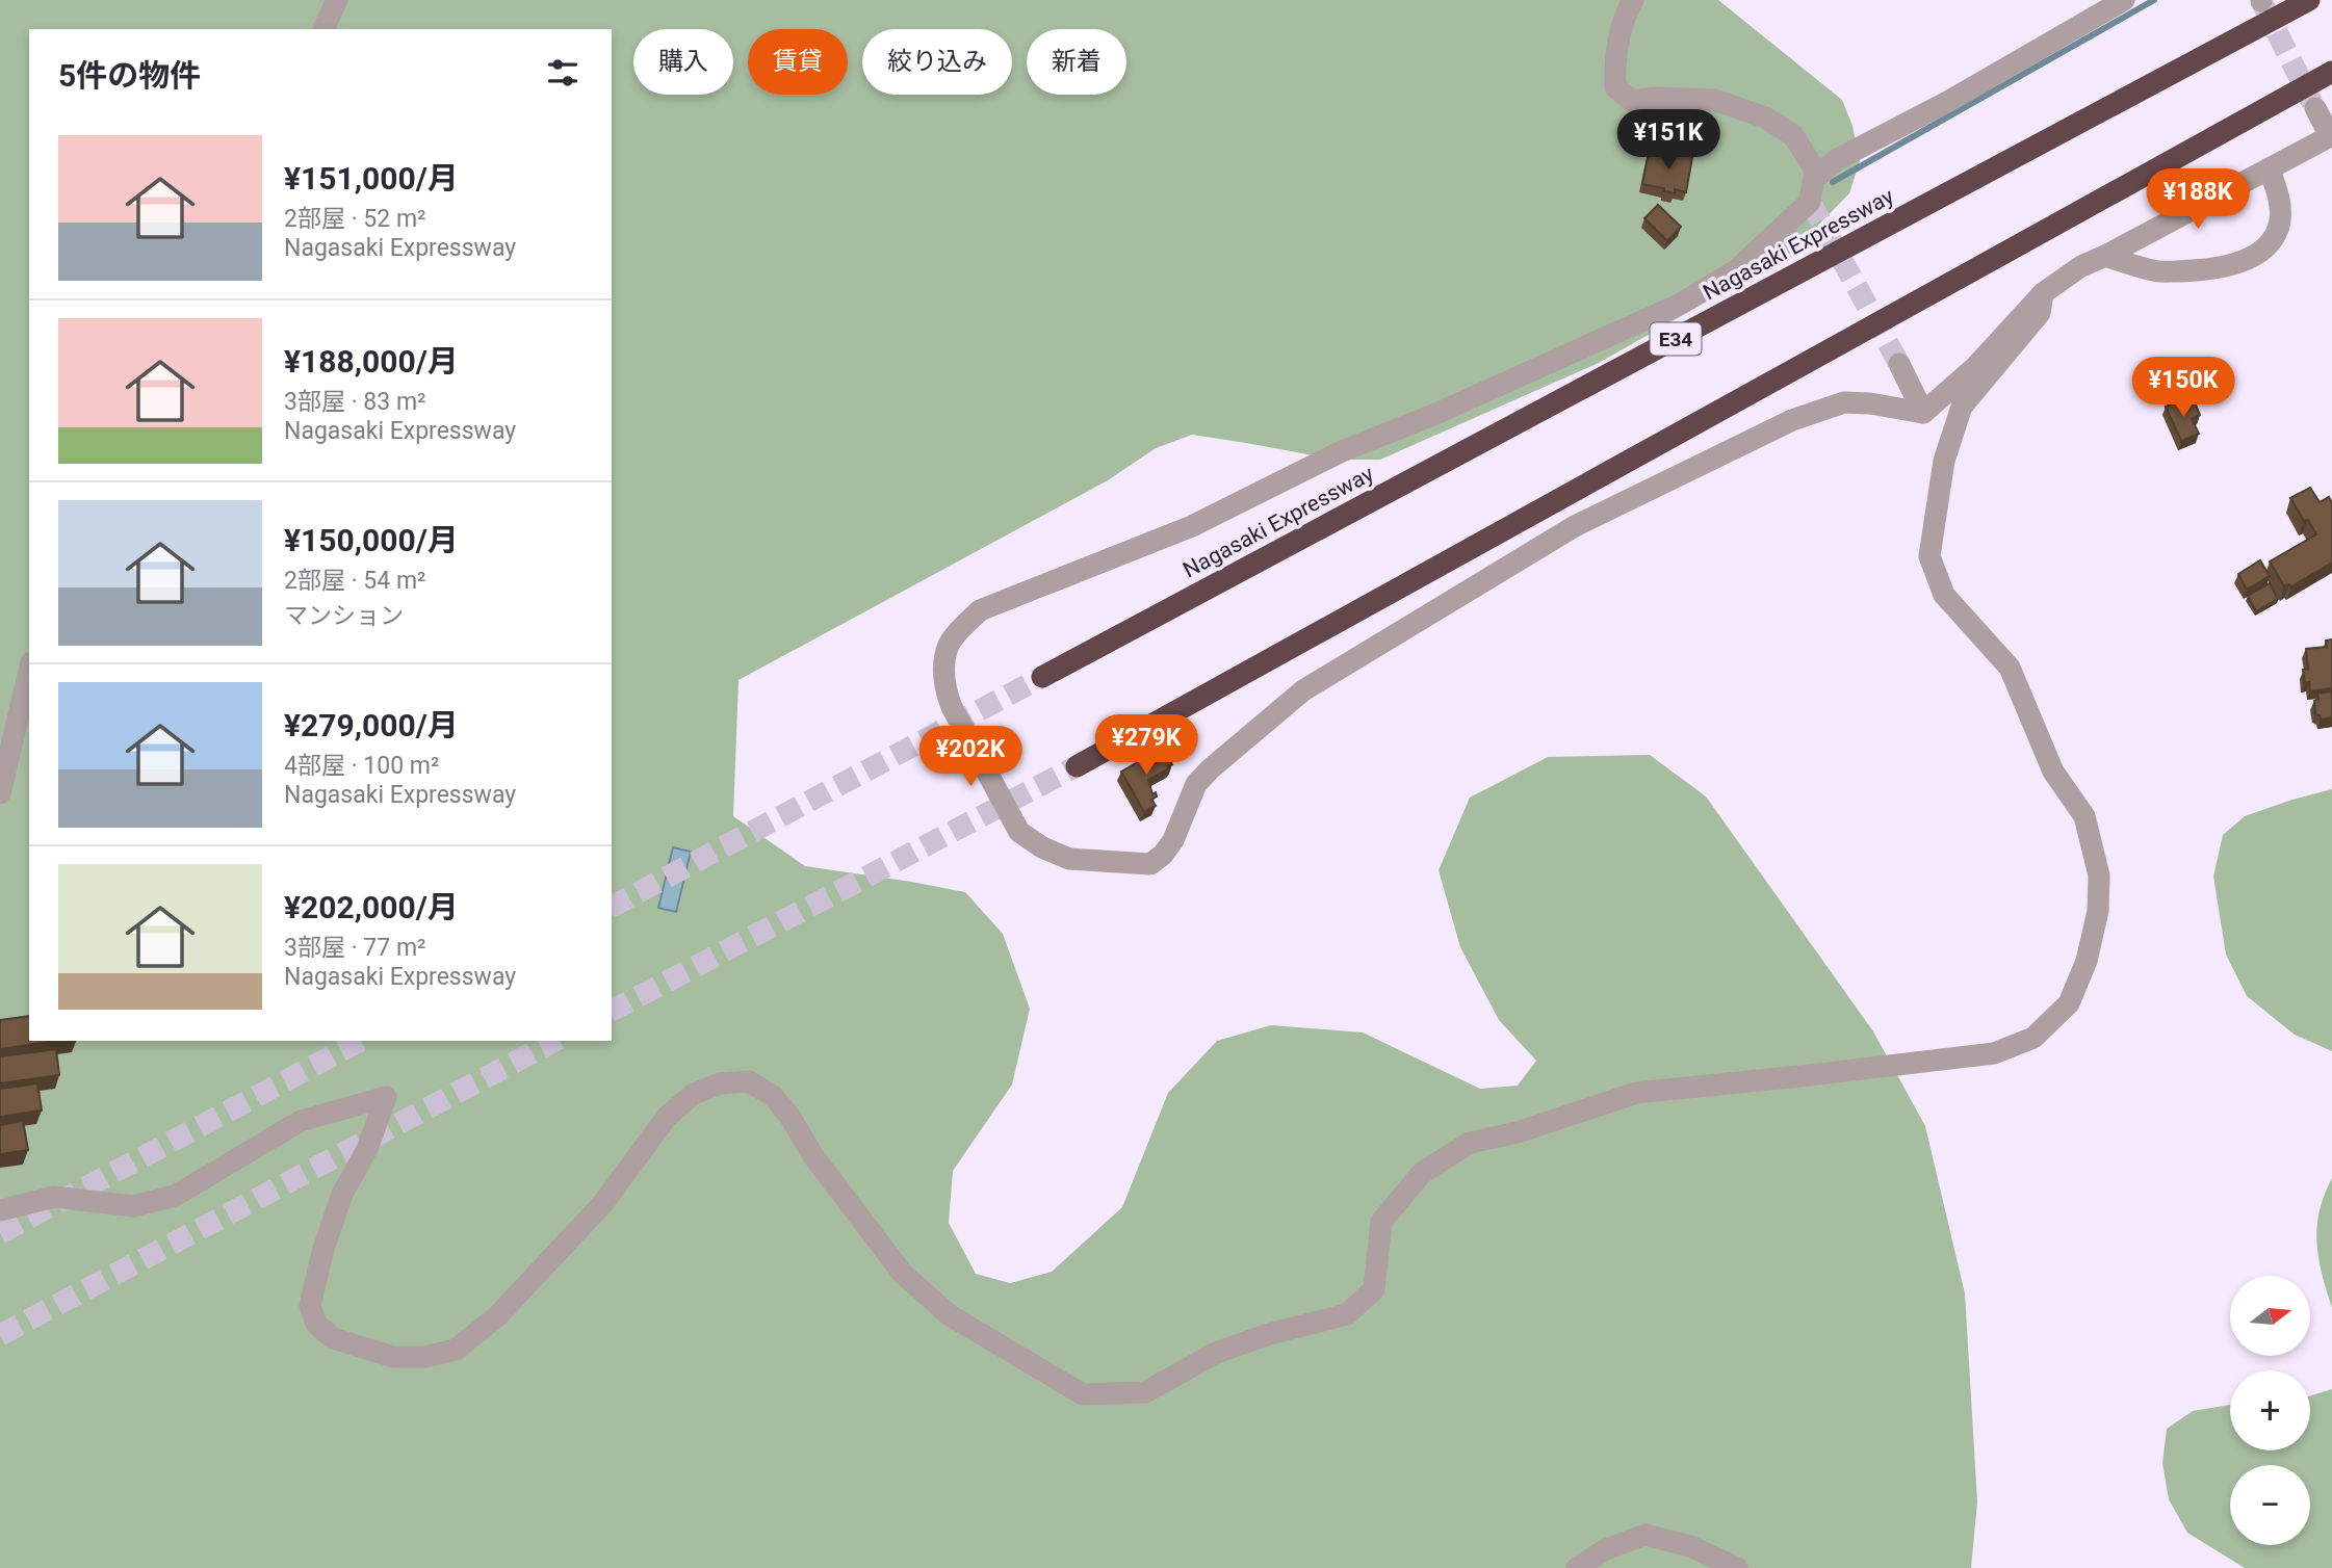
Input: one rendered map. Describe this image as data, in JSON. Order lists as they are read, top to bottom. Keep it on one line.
{"streets":{"highway":["Nagasaki Expressway","E34"]},"north":"right","page":{"chip":["購入","賃貸","絞り込み","新着"],"heading":"5件の物件","price":["¥151K","¥188K","¥150K","¥279K","¥202K"],"list":[{"name":"¥151,000/月","note":"2部屋 · 52 m² · Nagasaki Expressway"},{"name":"¥188,000/月","note":"3部屋 · 83 m² · Nagasaki Expressway"},{"name":"¥150,000/月","note":"2部屋 · 54 m² · マンション"},{"name":"¥279,000/月","note":"4部屋 · 100 m² · Nagasaki Expressway"},{"name":"¥202,000/月","note":"3部屋 · 77 m² · Nagasaki Expressway"}],"map_buttons":["+","−"]}}
